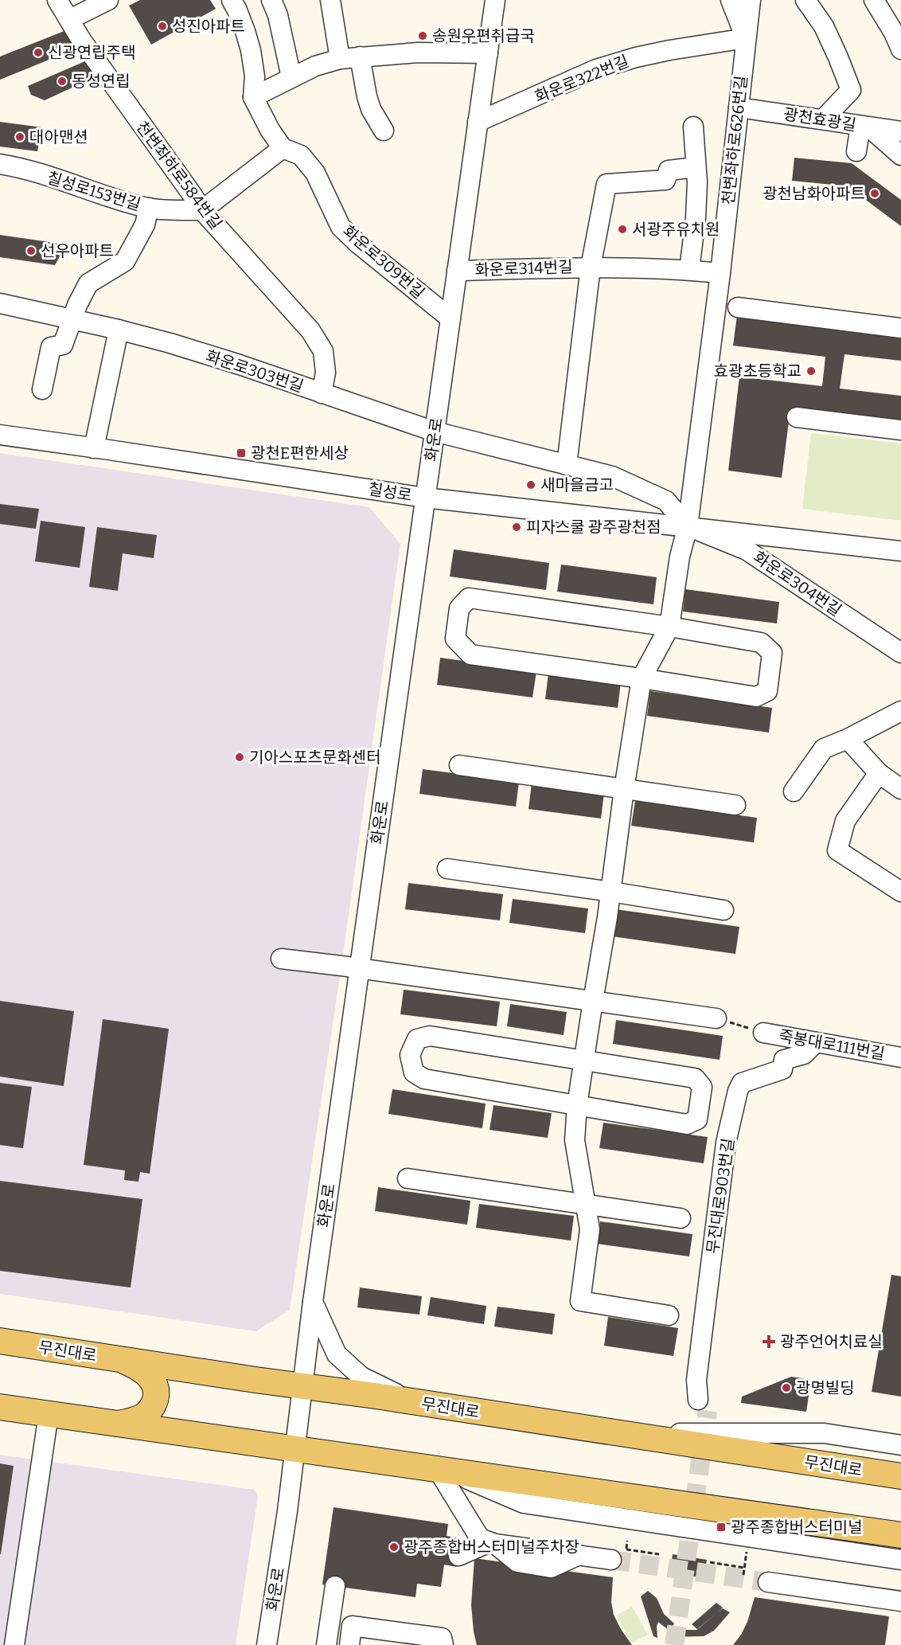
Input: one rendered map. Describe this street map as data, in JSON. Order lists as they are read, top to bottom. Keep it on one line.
{"streets":{"main road":["무진대로"],"street":["화운로322번길","광천효광길","천변좌하로626번길","천변좌하로584번길","칠성로153번길","화운로309번길","화운로314번길","화운로303번길","화운로","칠성로","화운로304번길","죽봉대로111번길","무진대로903번길"]},"crossings":[["화운로322번길","천변좌하로626번길"],["화운로322번길","화운로"],["광천효광길","천변좌하로626번길"],["천변좌하로626번길","화운로314번길"],["천변좌하로626번길","칠성로"],["천변좌하로626번길","화운로304번길"],["천변좌하로584번길","칠성로153번길"],["천변좌하로584번길","화운로303번길"],["화운로309번길","화운로"],["화운로314번길","화운로"],["화운로303번길","화운로"],["화운로303번길","화운로304번길"],["화운로","칠성로"],["화운로","화운로304번길"],["화운로","무진대로"],["칠성로","화운로304번길"],["죽봉대로111번길","무진대로903번길"]],"places":{"other":["성진아파트","송원우편취급국","신광연립주택","동성연립","대아맨션","광천남화아파트","서광주유치원","선우아파트","효광초등학교","새마을금고","피자스쿨 광주광천점","기아스포츠문화센터","광명빌딩","광주종합버스터미널주차장"],"transit":["광천E편한세상","광주종합버스터미널"],"health":["광주언어치료실"]}}
